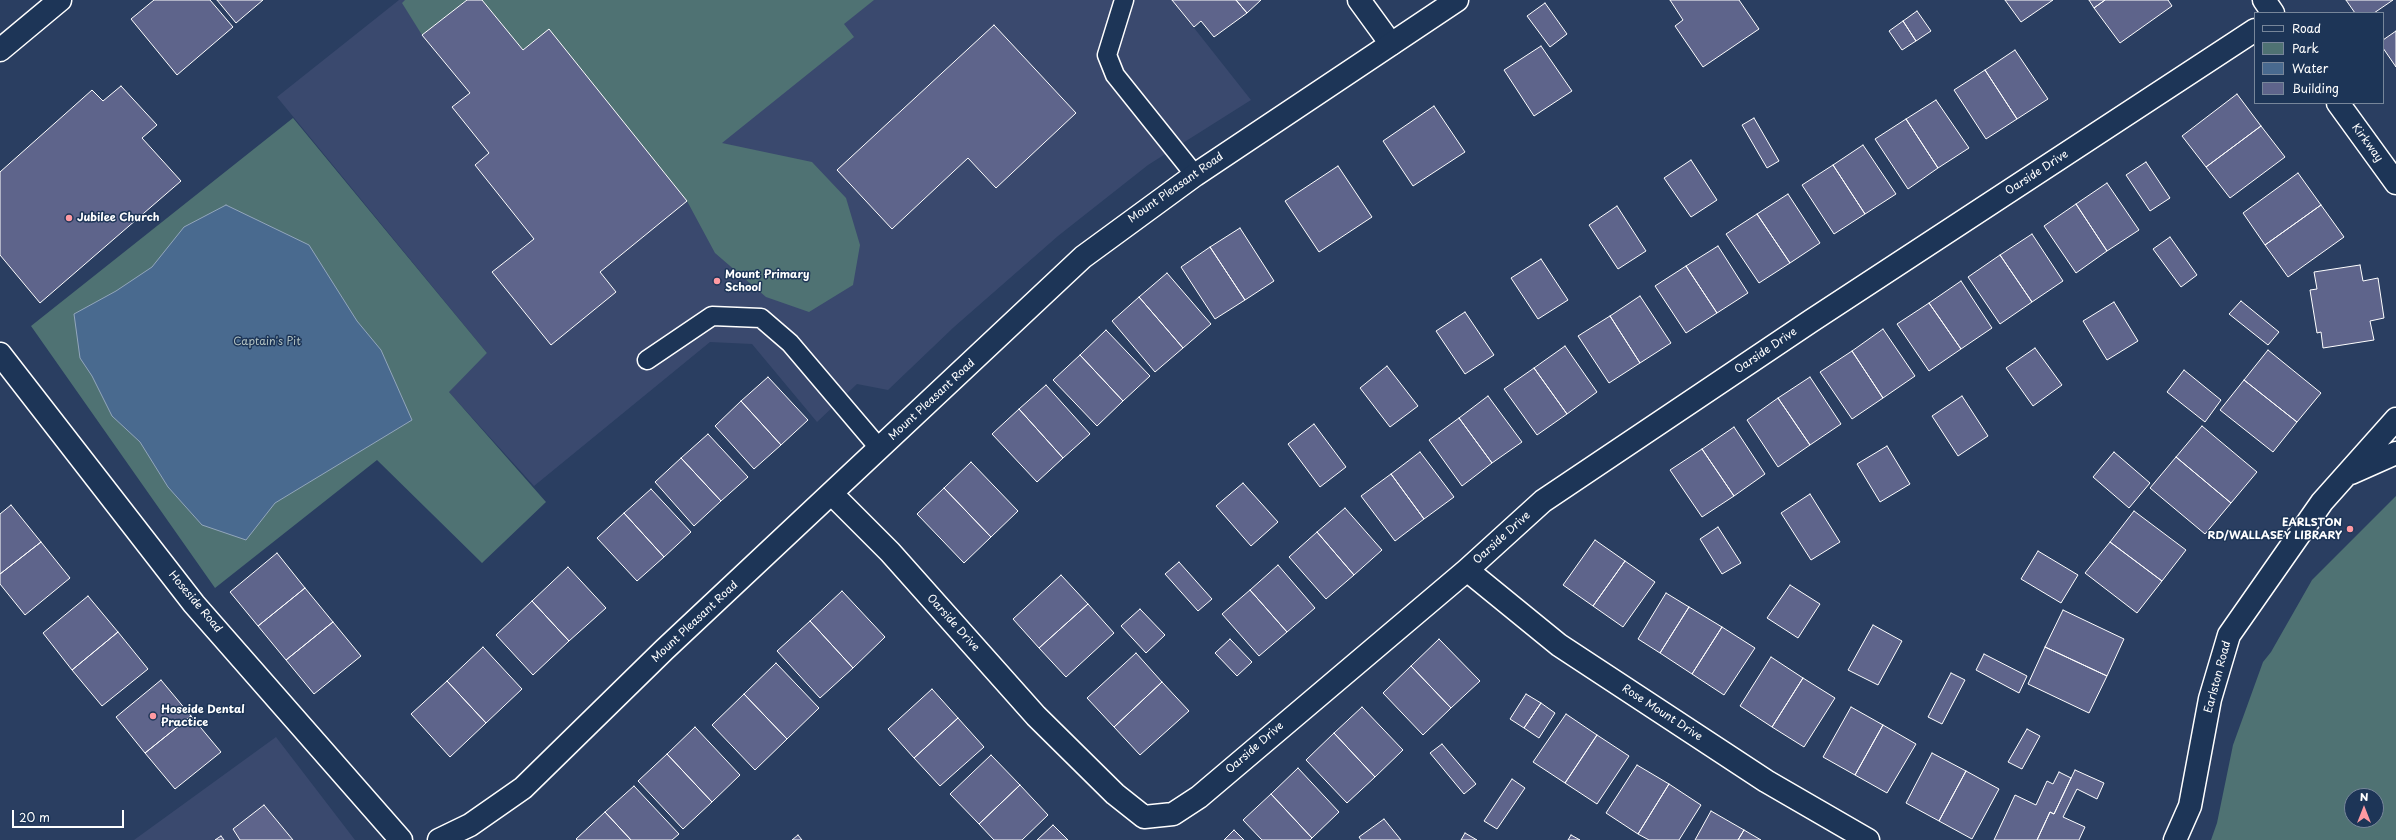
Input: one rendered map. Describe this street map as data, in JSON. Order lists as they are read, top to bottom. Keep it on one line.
{"streets":{"street":["Kirkway","Oarside Drive","Mount Pleasant Road","Hoseside Road","Earlston Road","Rose Mount Drive"]},"crossings":[["Oarside Drive","Mount Pleasant Road"],["Oarside Drive","Rose Mount Drive"]],"parks":["Captain's Pit"],"places":["Jubilee Church","Mount Primary School","EARLSTON RD/WALLASEY LIBRARY","Hoseide Dental Practice"],"legend":["Road","Park","Water","Building"],"scale_bar":"20 m","north":"top"}
